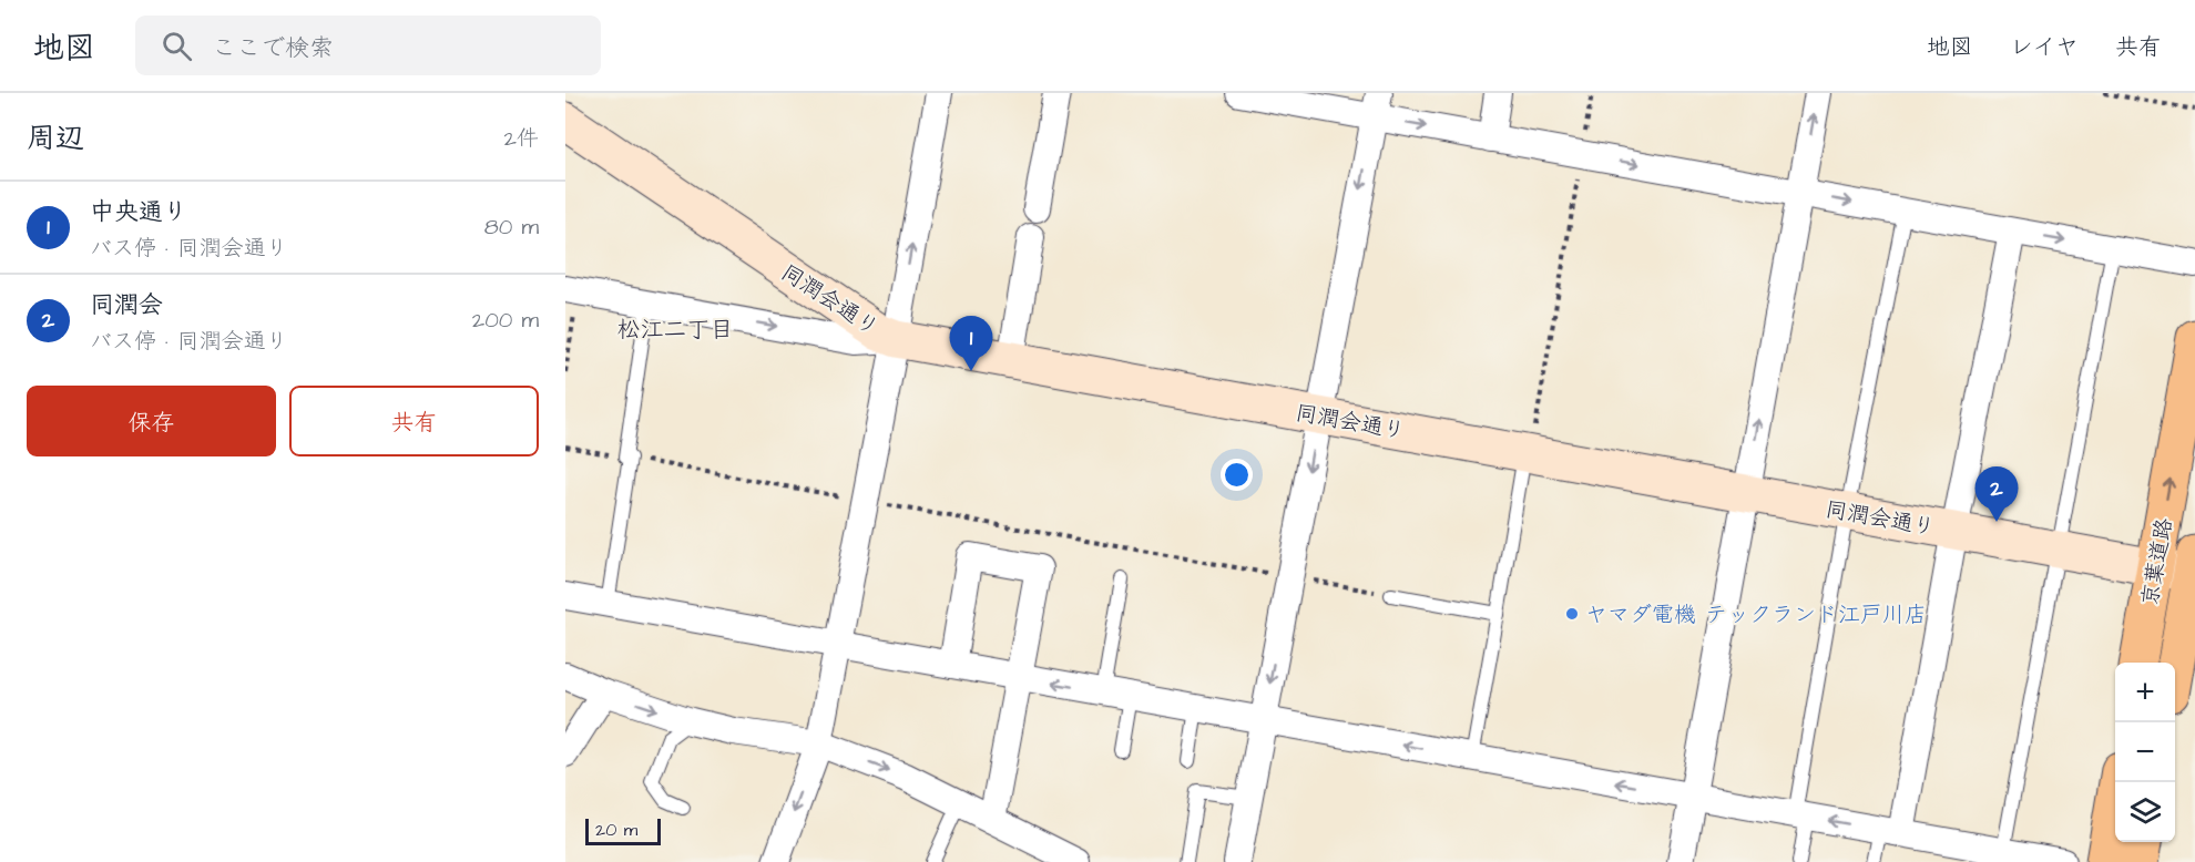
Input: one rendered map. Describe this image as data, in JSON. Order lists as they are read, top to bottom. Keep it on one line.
{"streets":{"highway":["京葉道路"],"street":["同潤会通り"]},"crossings":[["同潤会通り","京葉道路"]],"one_way":["京葉道路"],"districts":["松江二丁目"],"places":["ヤマダ電機 テックランド江戸川店"],"scale_bar":"20 m","page":{"header":"地図","search":"ここで検索","nav":["地図","レイヤ","共有"],"heading":["周辺","2件"],"list":[{"mark":"1","name":"中央通り","note":"バス停 · 同潤会通り","value":"80 m"},{"mark":"2","name":"同潤会","note":"バス停 · 同潤会通り","value":"200 m"}],"pins":["1","2"],"buttons":["保存","共有"],"map_buttons":["+","−"],"scale":"20 m"}}
